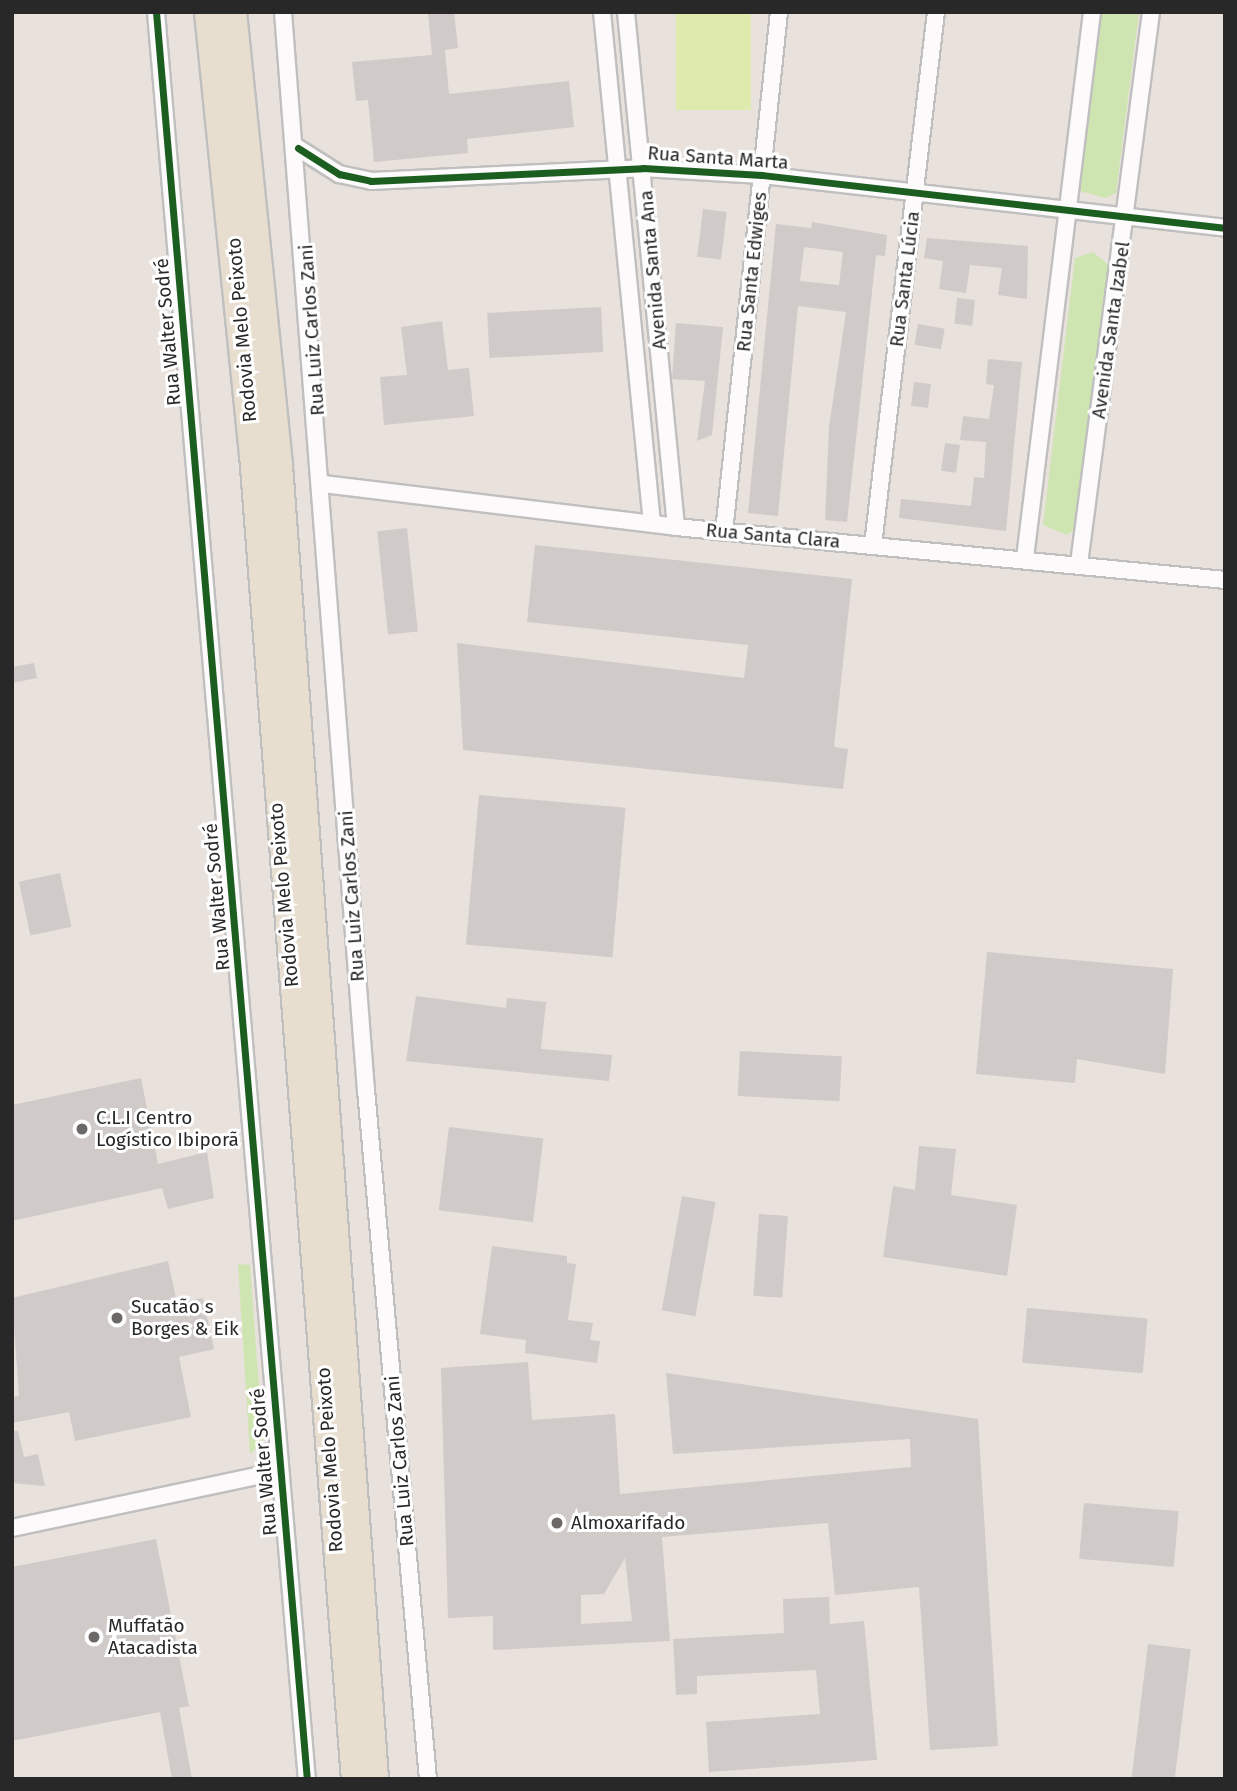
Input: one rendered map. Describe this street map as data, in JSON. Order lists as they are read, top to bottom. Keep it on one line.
{"streets":{"main road":["Rodovia Melo Peixoto"],"street":["Rua Santa Marta","Avenida Santa Ana","Rua Santa Edwiges","Rua Santa Lúcia","Rua Luiz Carlos Zani","Avenida Santa Izabel","Rua Walter Sodré","Rua Santa Clara"]},"crossings":[["Rua Santa Marta","Avenida Santa Ana"],["Rua Santa Marta","Rua Santa Edwiges"],["Rua Santa Marta","Rua Santa Lúcia"],["Rua Santa Marta","Rua Luiz Carlos Zani"],["Rua Santa Marta","Avenida Santa Izabel"],["Avenida Santa Ana","Rua Santa Clara"],["Rua Santa Edwiges","Rua Santa Clara"],["Rua Santa Lúcia","Rua Santa Clara"],["Rua Luiz Carlos Zani","Rua Santa Clara"],["Avenida Santa Izabel","Rua Santa Clara"]],"places":["C.L.I Centro Logístico Ibiporã","Sucatão s Borges & Eik","Almoxarifado","Muffatão Atacadista"]}
